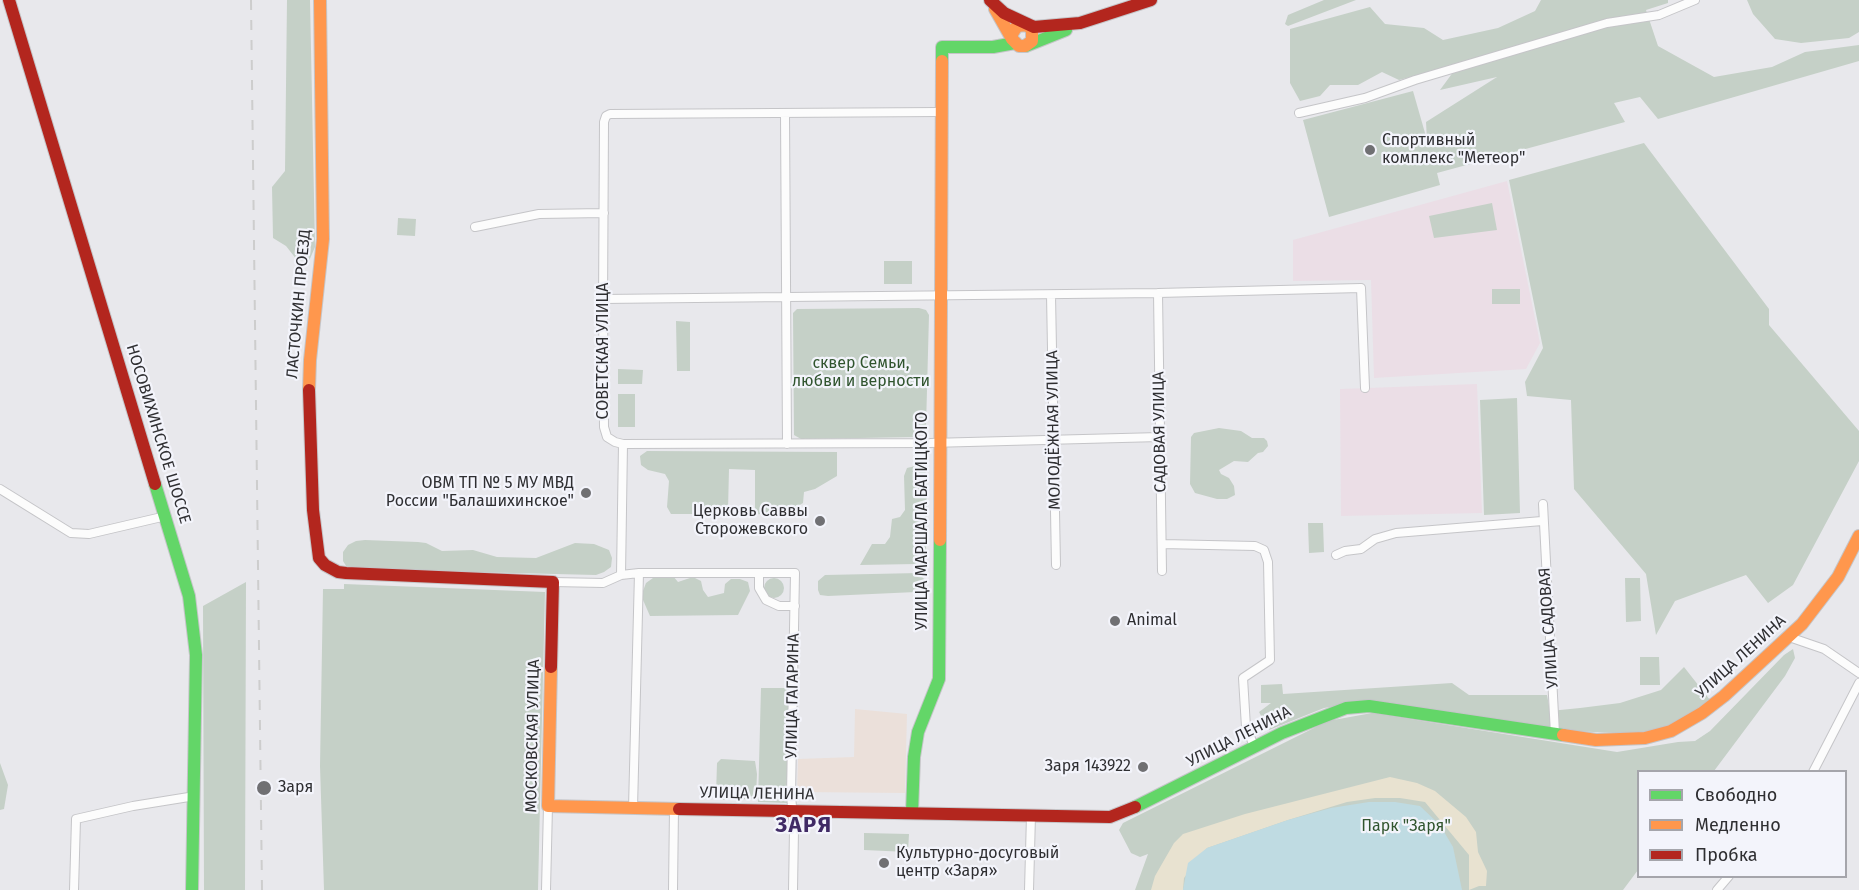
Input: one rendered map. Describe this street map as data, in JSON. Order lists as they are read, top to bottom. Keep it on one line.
{"streets":{"street":["ЛАСТОЧКИН ПРОЕЗД","СОВЕТСКАЯ УЛИЦА","МОЛОДЁЖНАЯ УЛИЦА","САДОВАЯ УЛИЦА","НОСОВИХИНСКОЕ ШОССЕ","УЛИЦА МАРШАЛА БАТИЦКОГО","УЛИЦА САДОВАЯ","УЛИЦА ЛЕНИНА","УЛИЦА ГАГАРИНА","МОСКОВСКАЯ УЛИЦА"]},"crossings":[["ЛАСТОЧКИН ПРОЕЗД","МОСКОВСКАЯ УЛИЦА"],["УЛИЦА МАРШАЛА БАТИЦКОГО","УЛИЦА ЛЕНИНА"],["УЛИЦА САДОВАЯ","УЛИЦА ЛЕНИНА"],["УЛИЦА ЛЕНИНА","УЛИЦА ГАГАРИНА"],["УЛИЦА ЛЕНИНА","МОСКОВСКАЯ УЛИЦА"]],"districts":["ЗАРЯ"],"parks":["сквер Семьи, любви и верности","Парк \"Заря\""],"places":["Спортивный комплекс \"Метеор\"","ОВМ ТП № 5 МУ МВД России \"Балашихинское\"","Церковь Саввы Сторожевского","Animal","Заря 143922","Заря","Культурно-досуговый центр «Заря»"],"legend":["Свободно","Медленно","Пробка"]}
